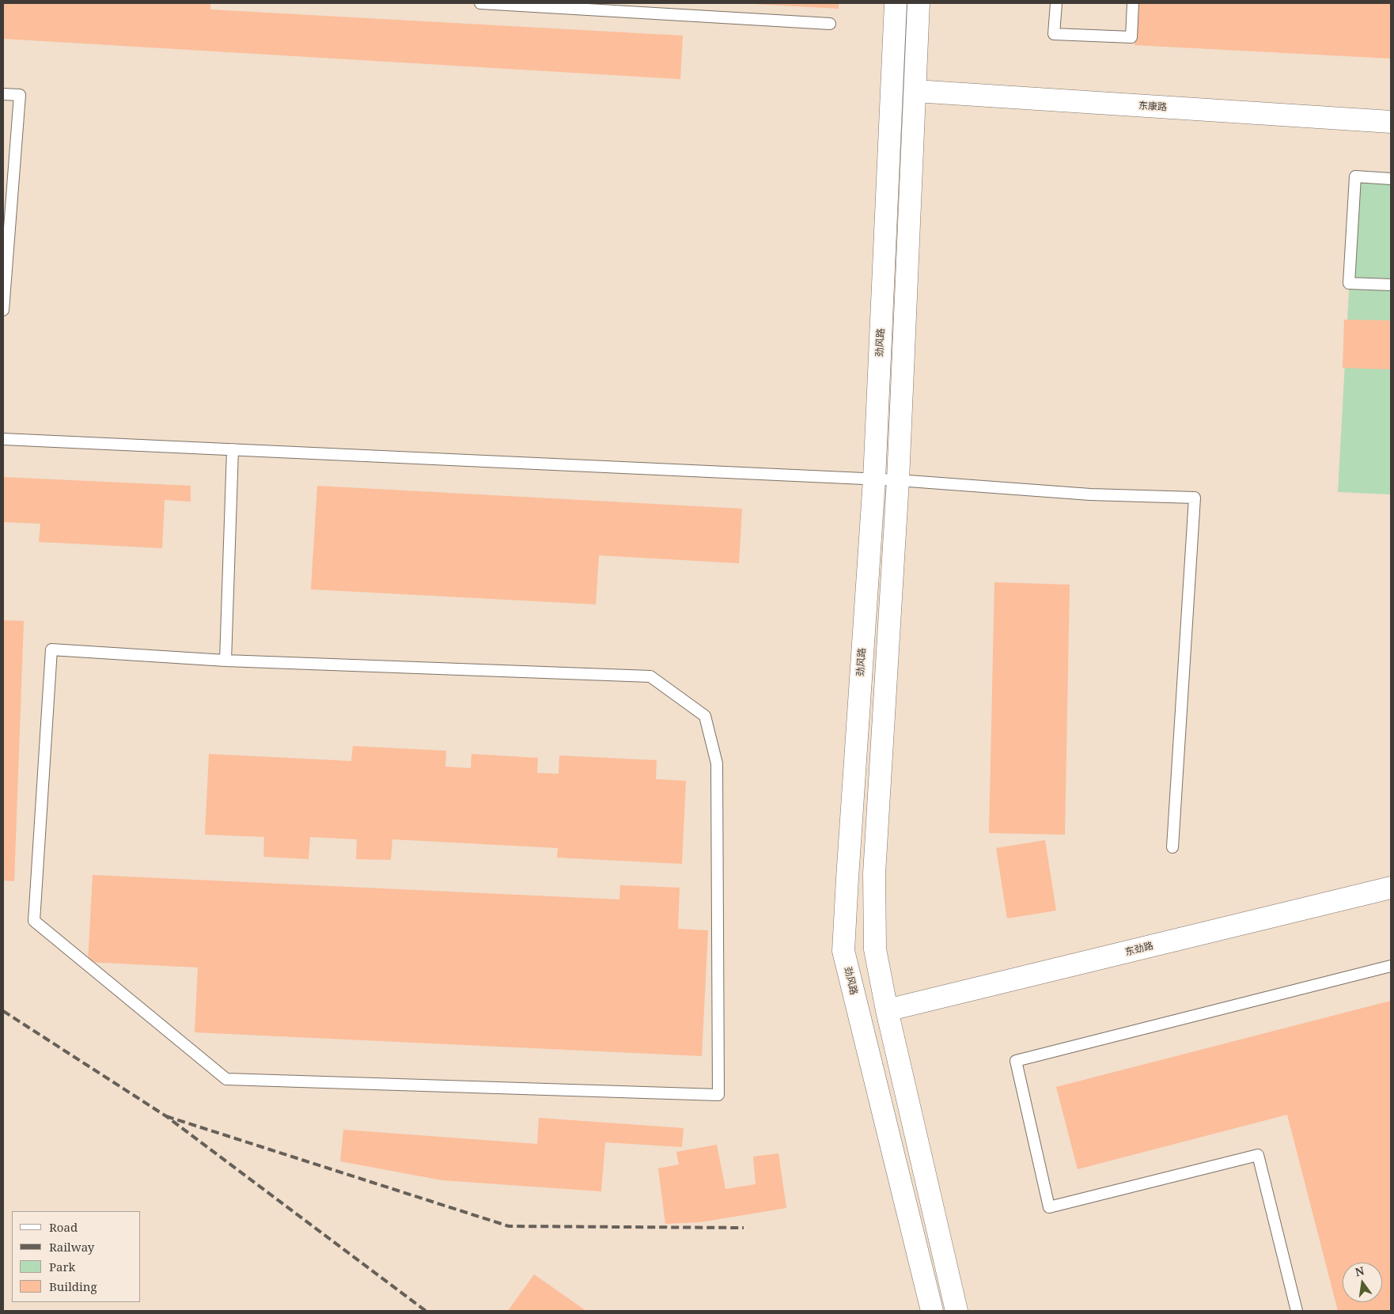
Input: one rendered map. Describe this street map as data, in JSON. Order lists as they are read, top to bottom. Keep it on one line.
{"streets":{"street":["东康路","劲风路","东劲路"]},"legend":["Road","Railway","Park","Building"],"north":"top"}
